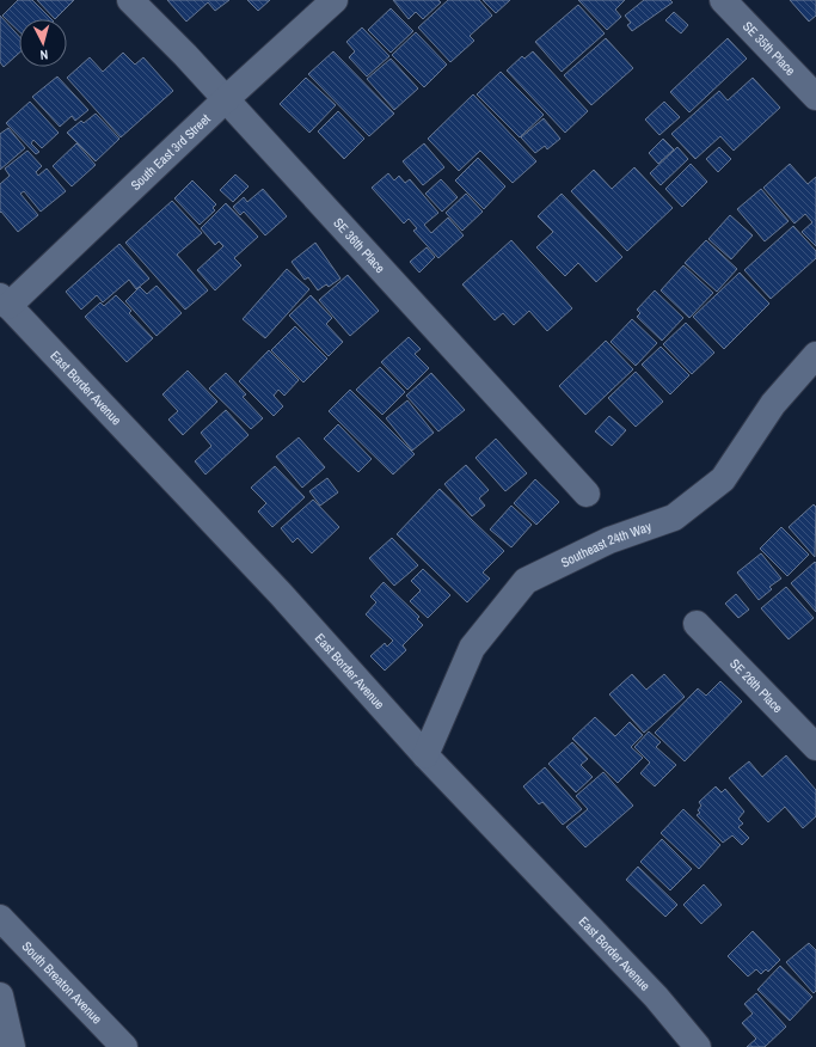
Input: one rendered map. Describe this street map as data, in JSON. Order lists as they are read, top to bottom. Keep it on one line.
{"streets":{"street":["SE 35th Place","South East 3rd Street","SE 36th Place","East Border Avenue","Southeast 24th Way","SE 26th Place","South Breaton Avenue"]},"crossings":[["South East 3rd Street","SE 36th Place"],["South East 3rd Street","East Border Avenue"],["East Border Avenue","Southeast 24th Way"]],"north":"bottom"}
